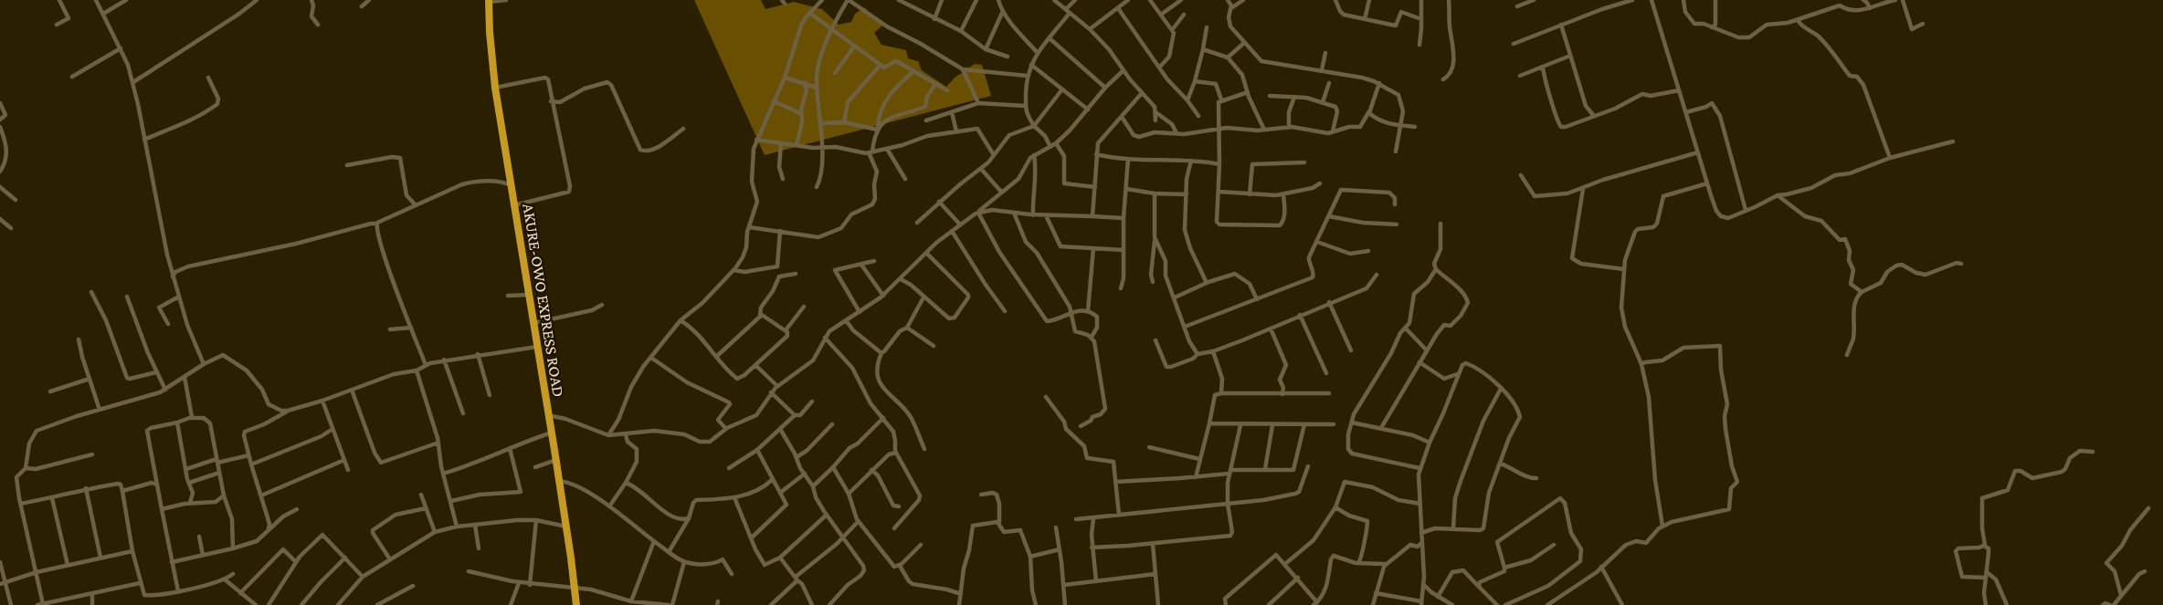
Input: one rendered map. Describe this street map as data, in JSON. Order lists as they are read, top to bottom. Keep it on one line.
{"streets":{"highway":["AKURE-OWO EXPRESS ROAD"]}}
